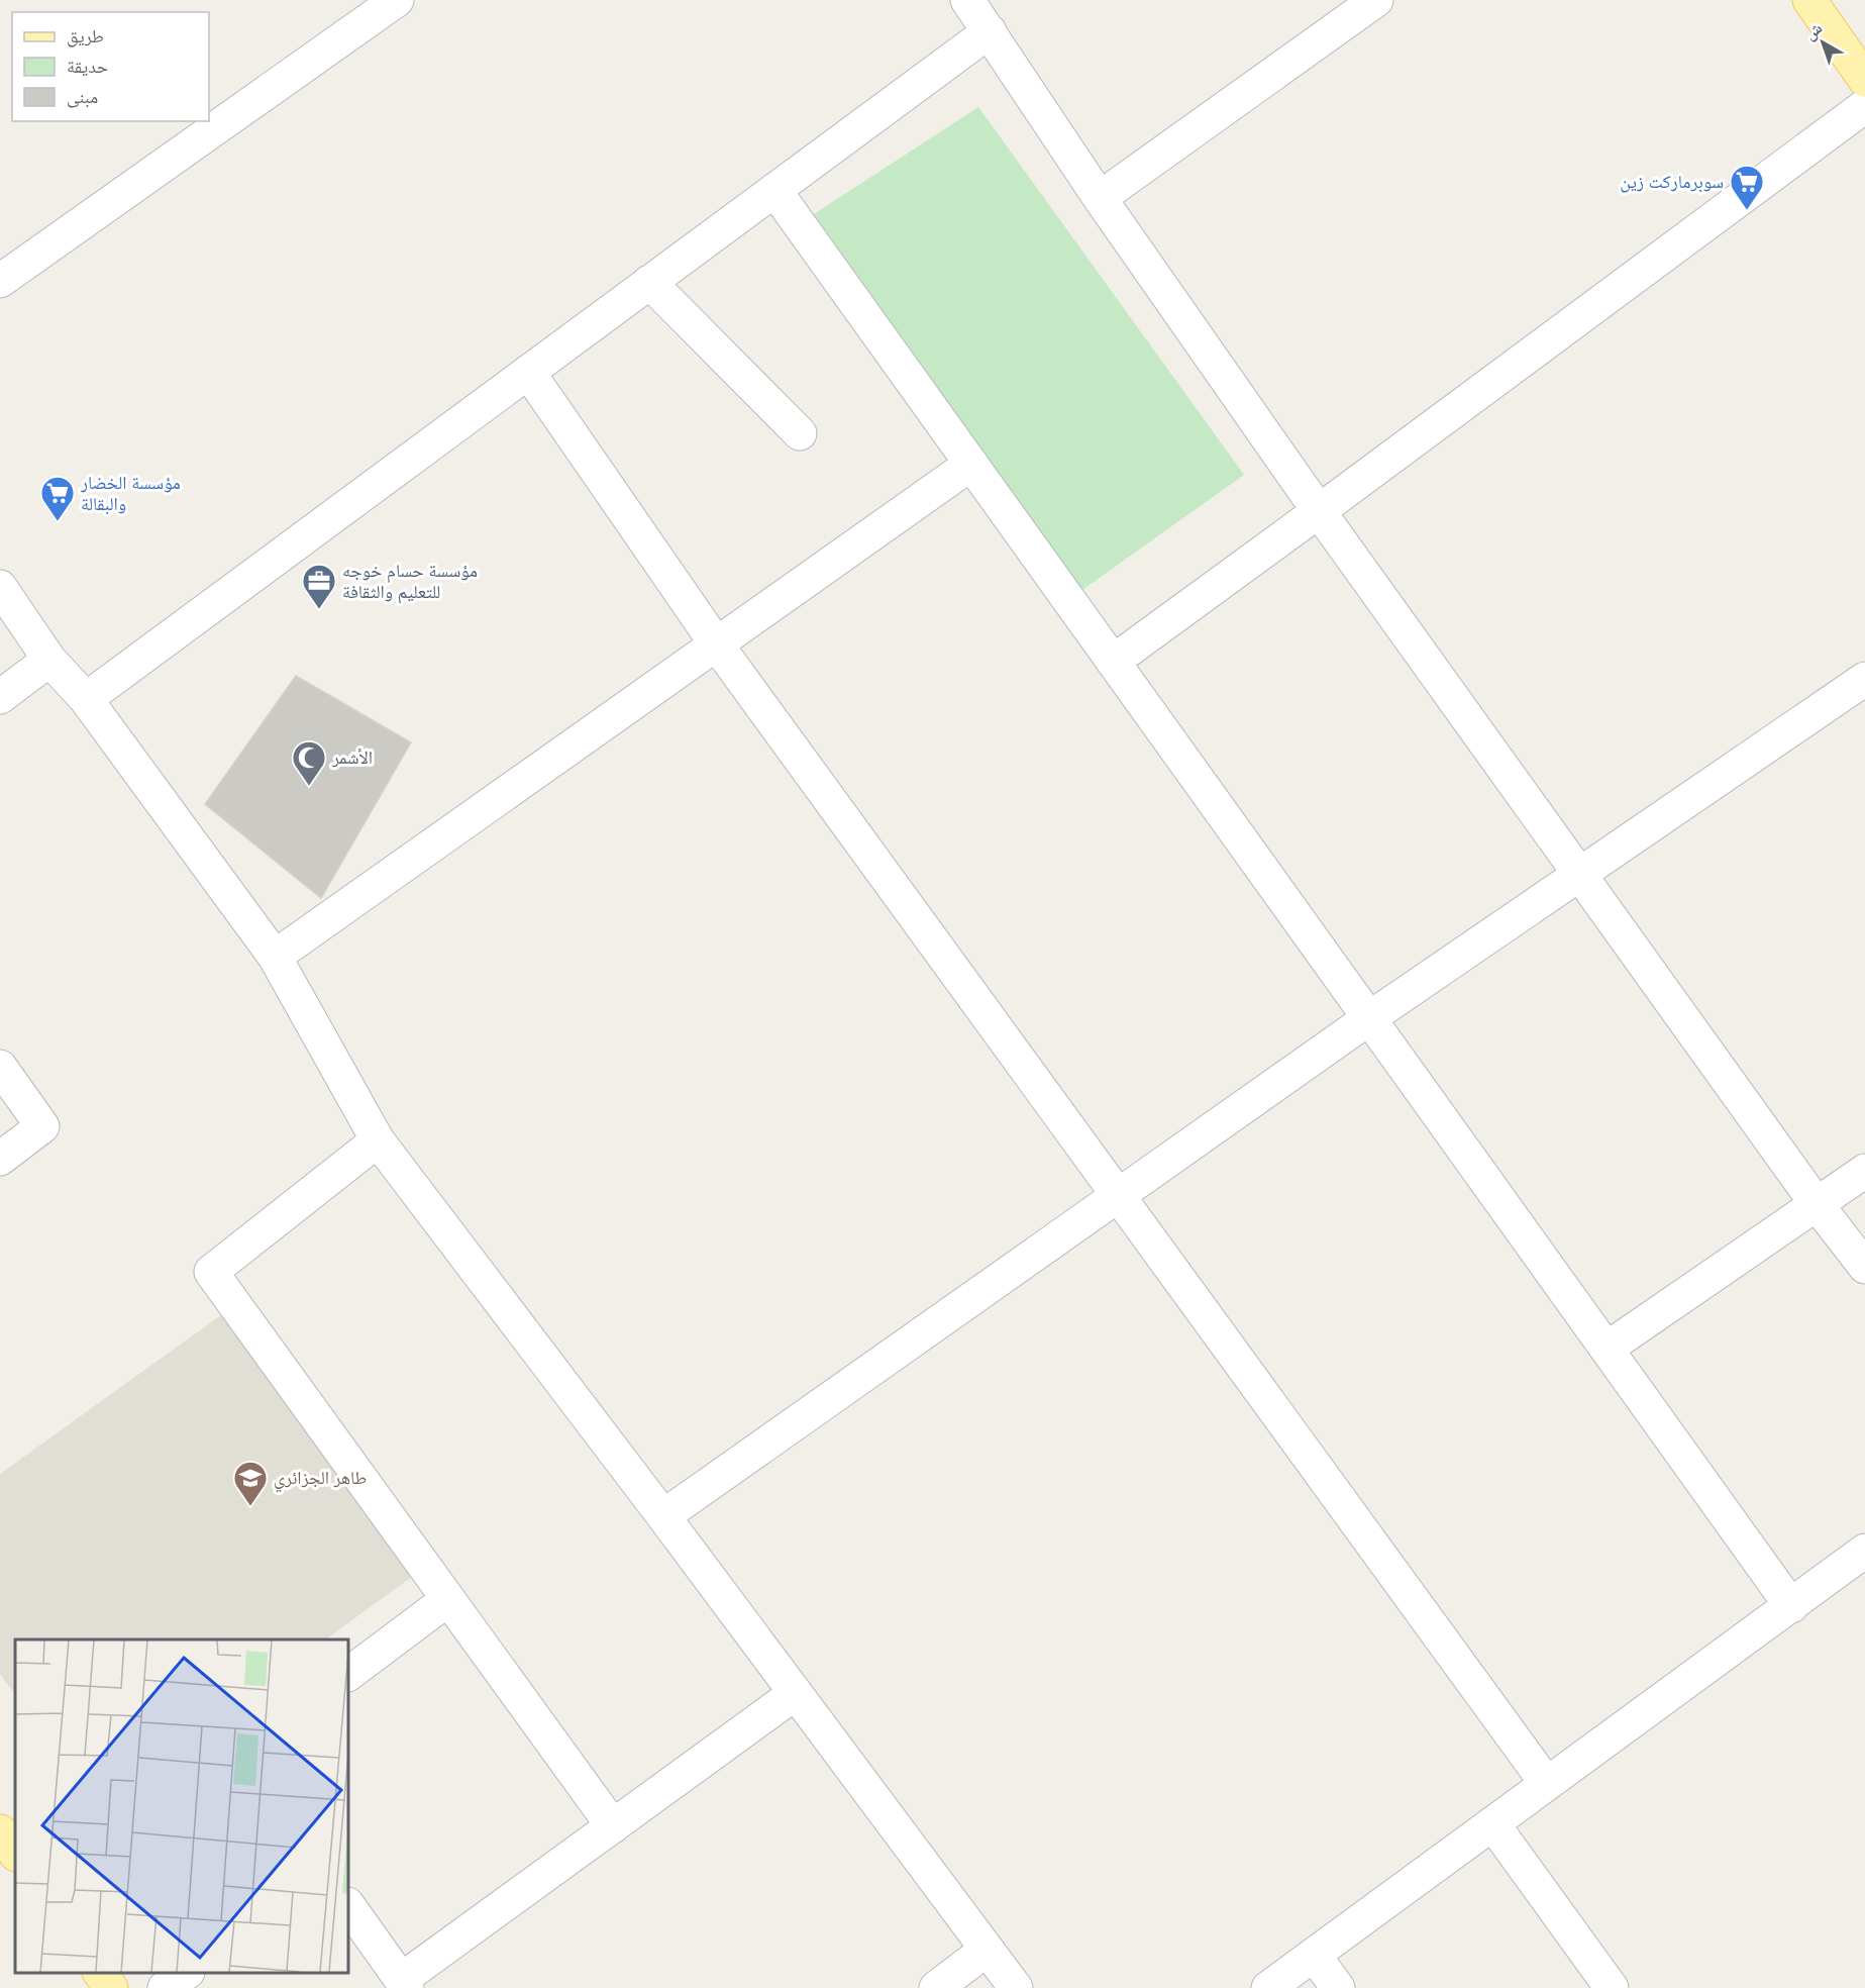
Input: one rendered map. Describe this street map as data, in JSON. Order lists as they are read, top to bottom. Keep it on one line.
{"places":{"supermarket":["سوبرماركت زين","مؤسسة الخضار والبقالة"],"office":["مؤسسة حسام خوجه للتعليم والثقافة"],"mosque":["الأشمر"],"school or university":["طاهر الجزائري"]},"legend":["طريق","حديقة","مبنى"],"north":"top left"}
